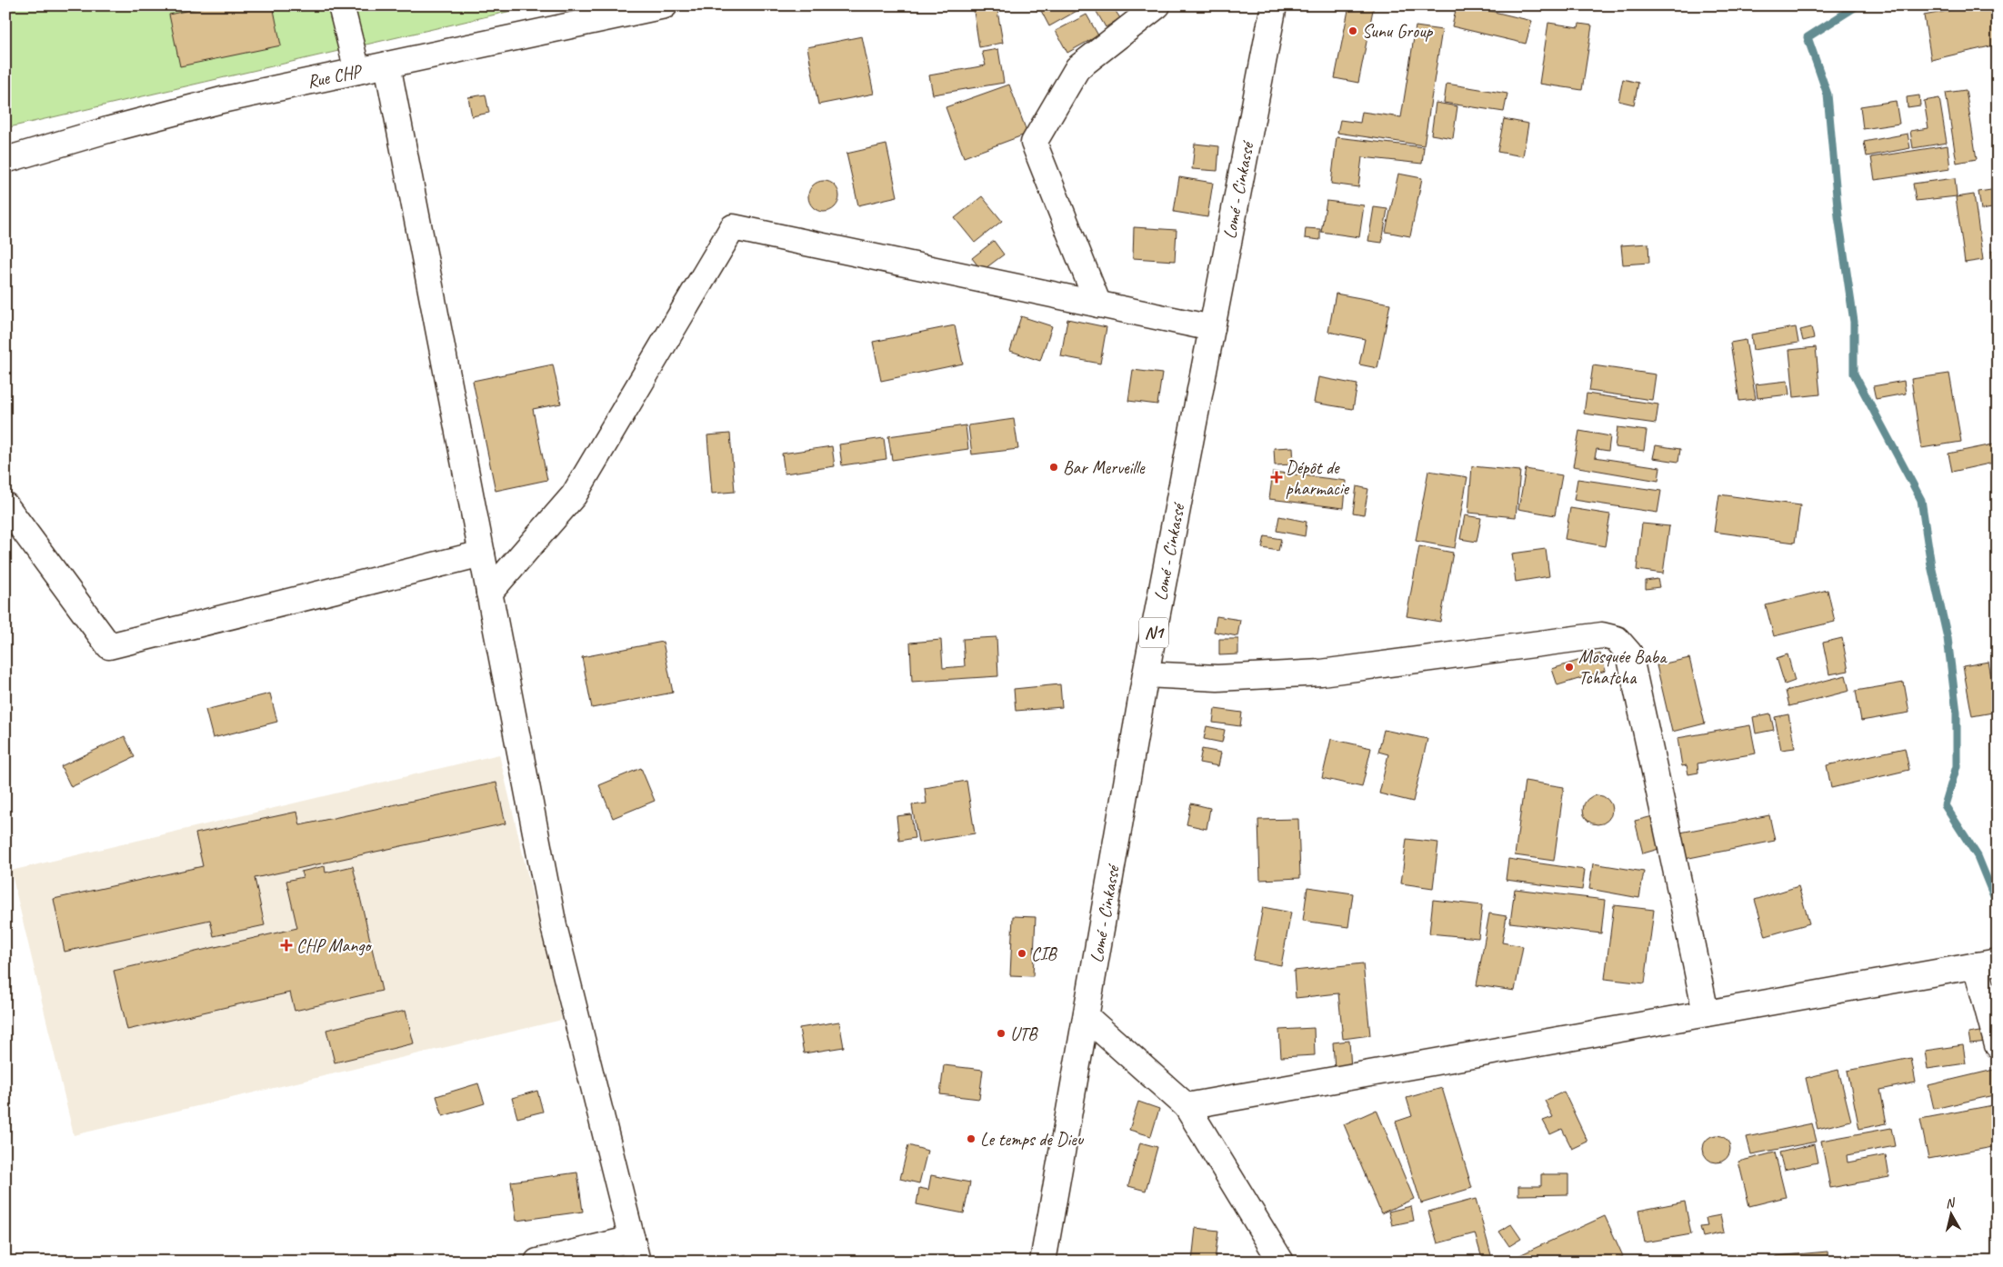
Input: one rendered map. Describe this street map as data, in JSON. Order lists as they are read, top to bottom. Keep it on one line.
{"streets":{"main road":["Rue CHP","Lomé - Cinkassé","N1"]},"places":{"other":["Sunu Group","Bar Merveille","Mosquée Baba Tchatcha","CIB","UTB","Le temps de Dieu"],"health":["Dépôt de pharmacie","CHP Mango"]},"north":"top"}
